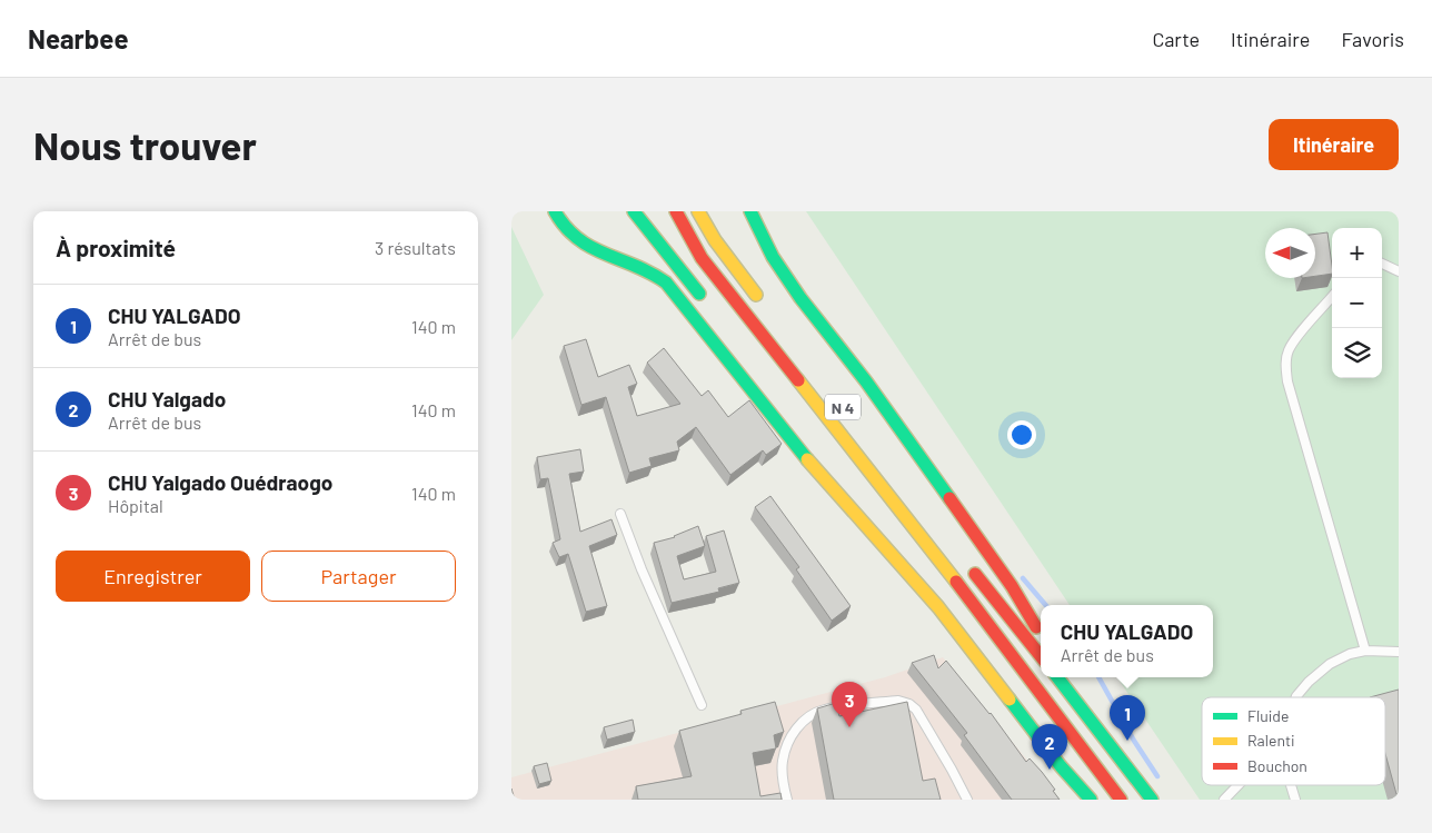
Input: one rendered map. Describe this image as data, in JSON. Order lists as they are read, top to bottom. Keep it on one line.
{"streets":{"highway":["N 4"]},"legend":["Fluide","Ralenti","Bouchon"],"north":"left","page":{"header":"Nearbee","nav":["Carte","Itinéraire","Favoris"],"buttons":["Itinéraire",["Enregistrer","Partager"]],"title":"Nous trouver","heading":["À proximité","3 résultats"],"map_buttons":["+","−"],"list":[{"mark":"1","name":"CHU YALGADO","note":"Arrêt de bus","value":"140 m"},{"mark":"2","name":"CHU Yalgado","note":"Arrêt de bus","value":"140 m"},{"mark":"3","name":"CHU Yalgado Ouédraogo","note":"Hôpital","value":"140 m"}],"popup":["CHU YALGADO","Arrêt de bus"],"pins":["3","1","2"]}}
